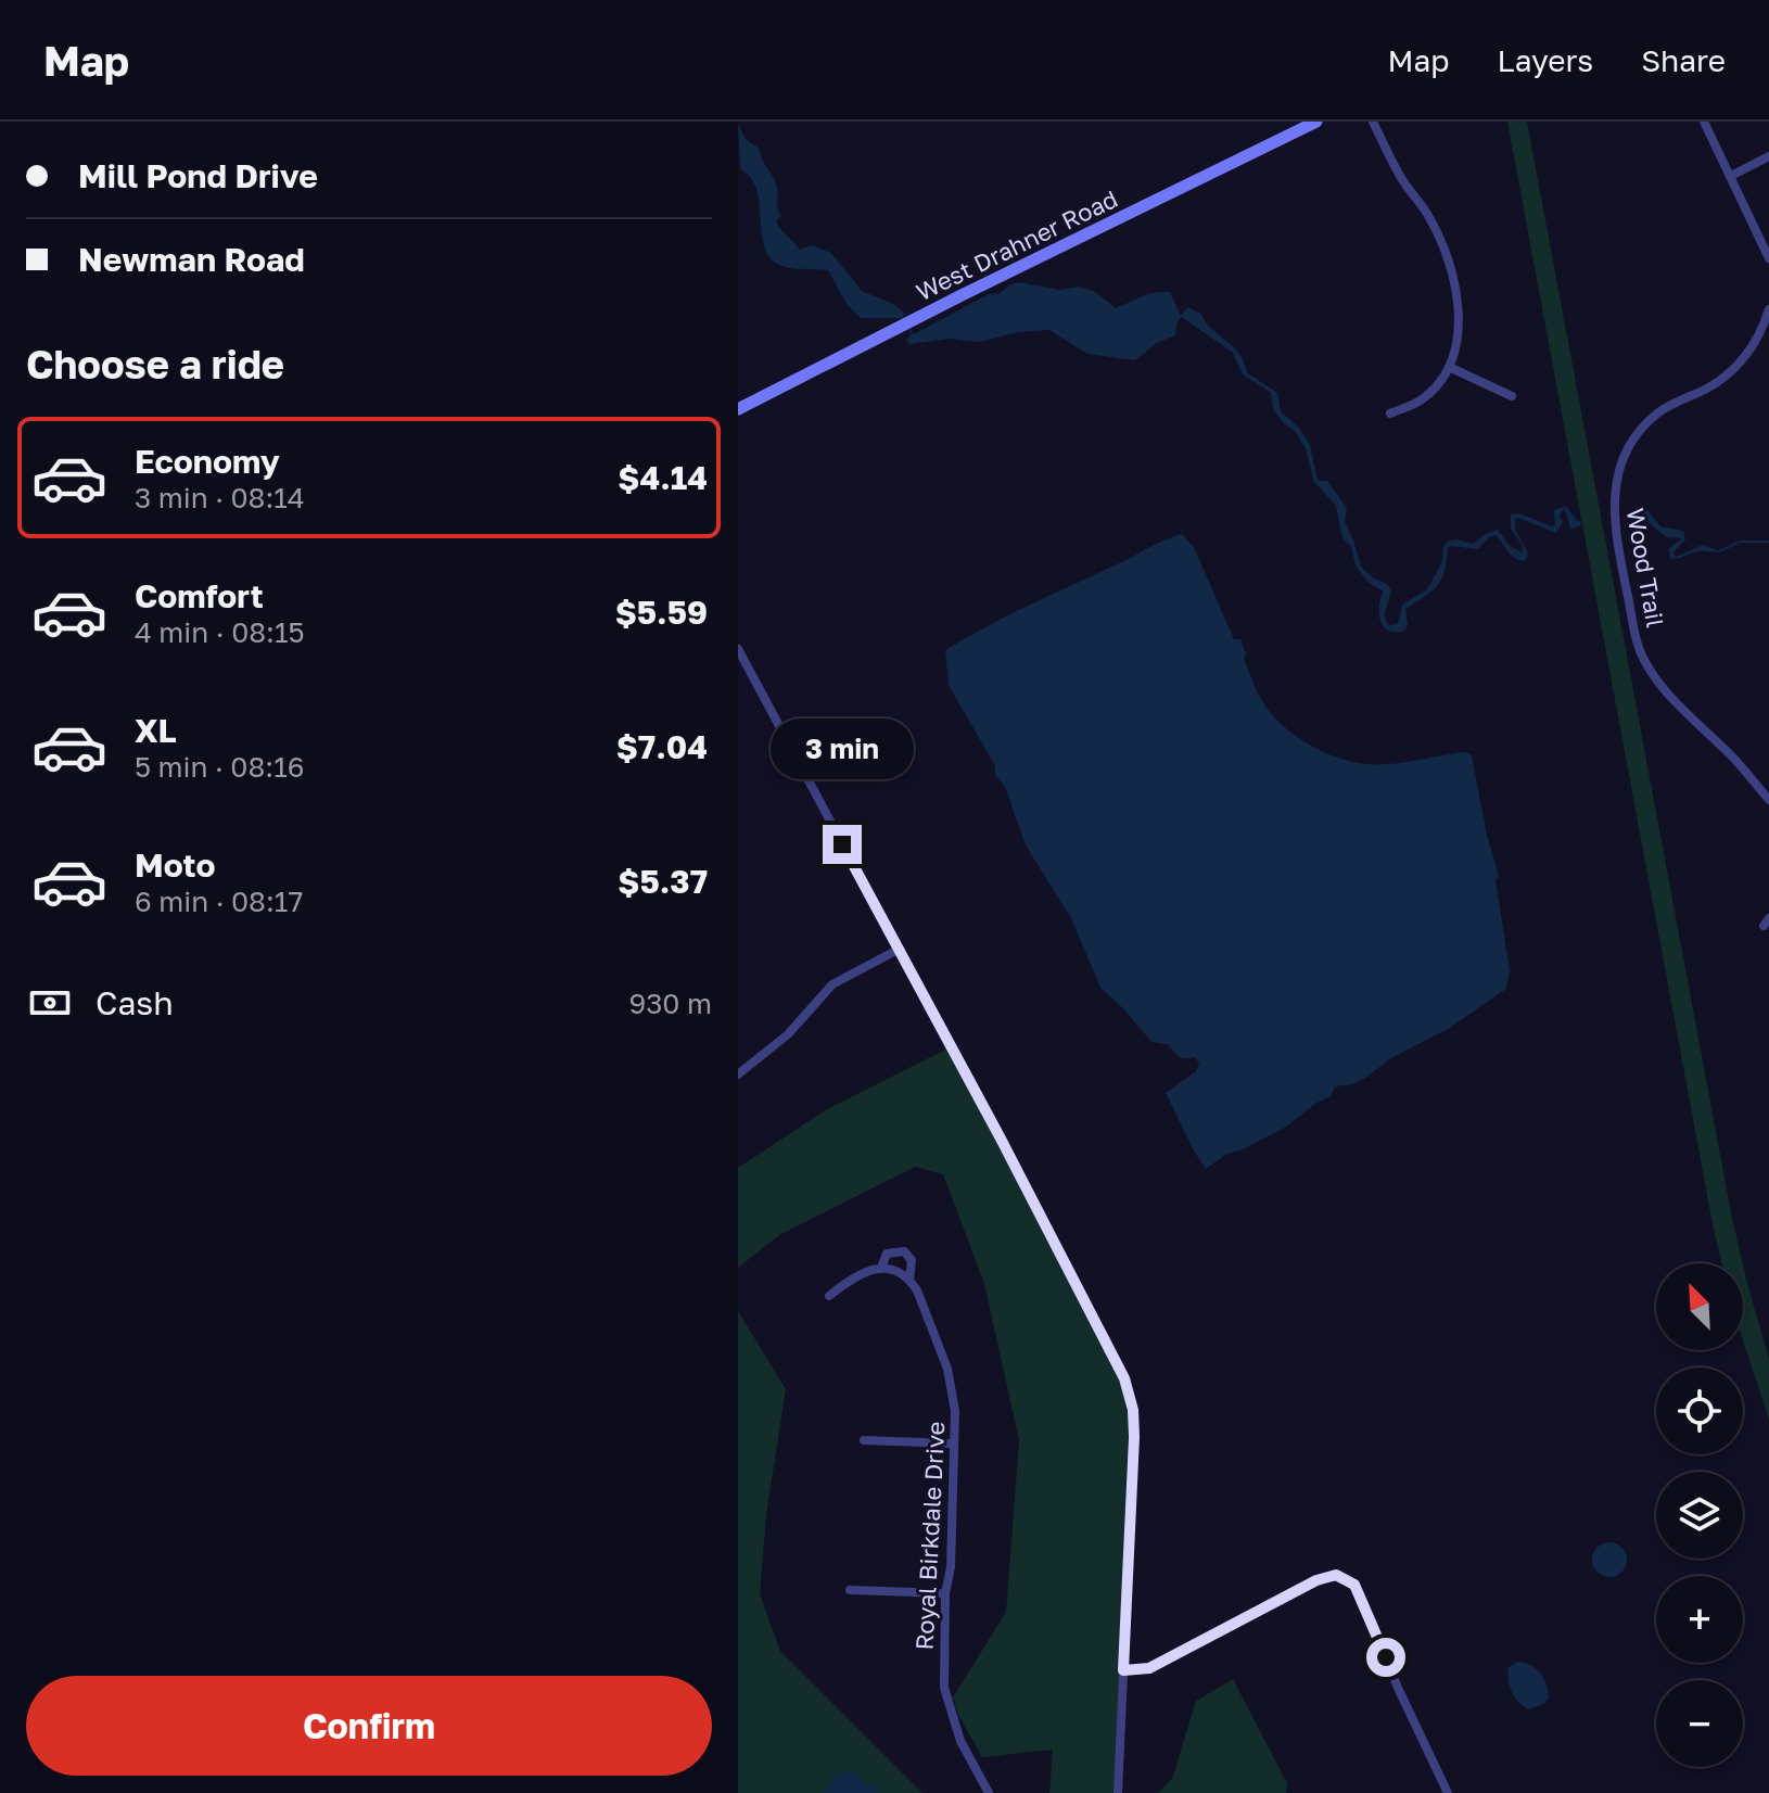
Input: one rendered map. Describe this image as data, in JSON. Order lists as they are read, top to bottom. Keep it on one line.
{"streets":{"street":["West Drahner Road","Wood Trail","Royal Birkdale Drive"]},"north":"top left","page":{"header":"Map","nav":["Map","Layers","Share"],"banner":["Mill Pond Drive","Newman Road"],"heading":"Choose a ride","list":[{"name":"Economy","note":"3 min · 08:14","value":"$4.14"},{"name":"Comfort","note":"4 min · 08:15","value":"$5.59"},{"name":"XL","note":"5 min · 08:16","value":"$7.04"},{"name":"Moto","note":"6 min · 08:17","value":"$5.37"}],"bubble":"3 min","pay":["Cash","930 m"],"map_buttons":["+","−"],"buttons":"Confirm"}}
